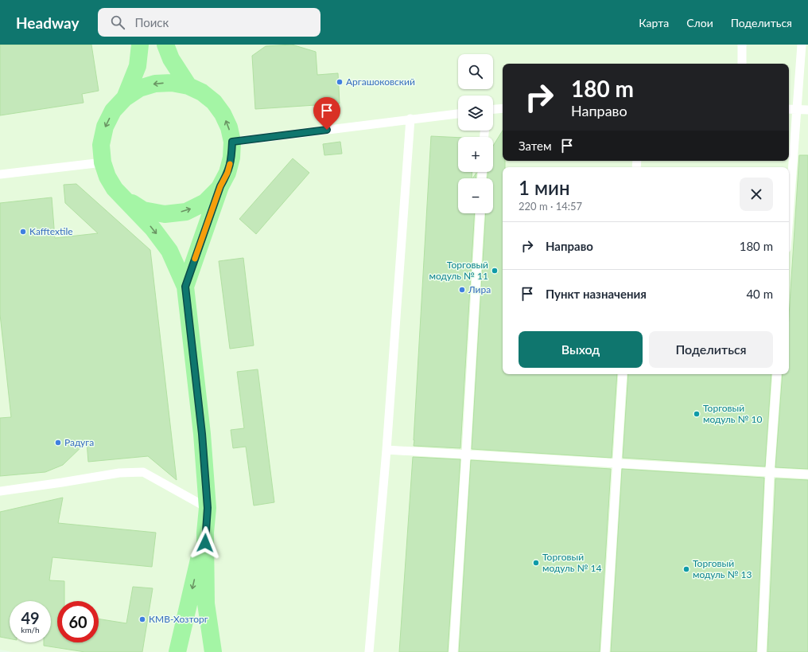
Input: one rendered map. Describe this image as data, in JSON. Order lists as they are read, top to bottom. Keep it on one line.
{"places":["Аргашоковский","Kafftextile","Торговый модуль № 11","Лира","Торговый модуль № 10","Радуга","Торговый модуль № 14","Торговый модуль № 13","КМВ-Хозторг"],"page":{"header":"Headway","search":"Поиск","nav":["Карта","Слои","Поделиться"],"map_buttons":["+","−"],"turn":["180 m","Направо"],"then":"Затем","heading":["1 мин","220 m · 14:57"],"list":[{"name":"Направо","value":"180 m"},{"name":"Пункт назначения","value":"40 m"}],"buttons":["Выход","Поделиться"],"speed":"49 km/h","limit":"60"}}
